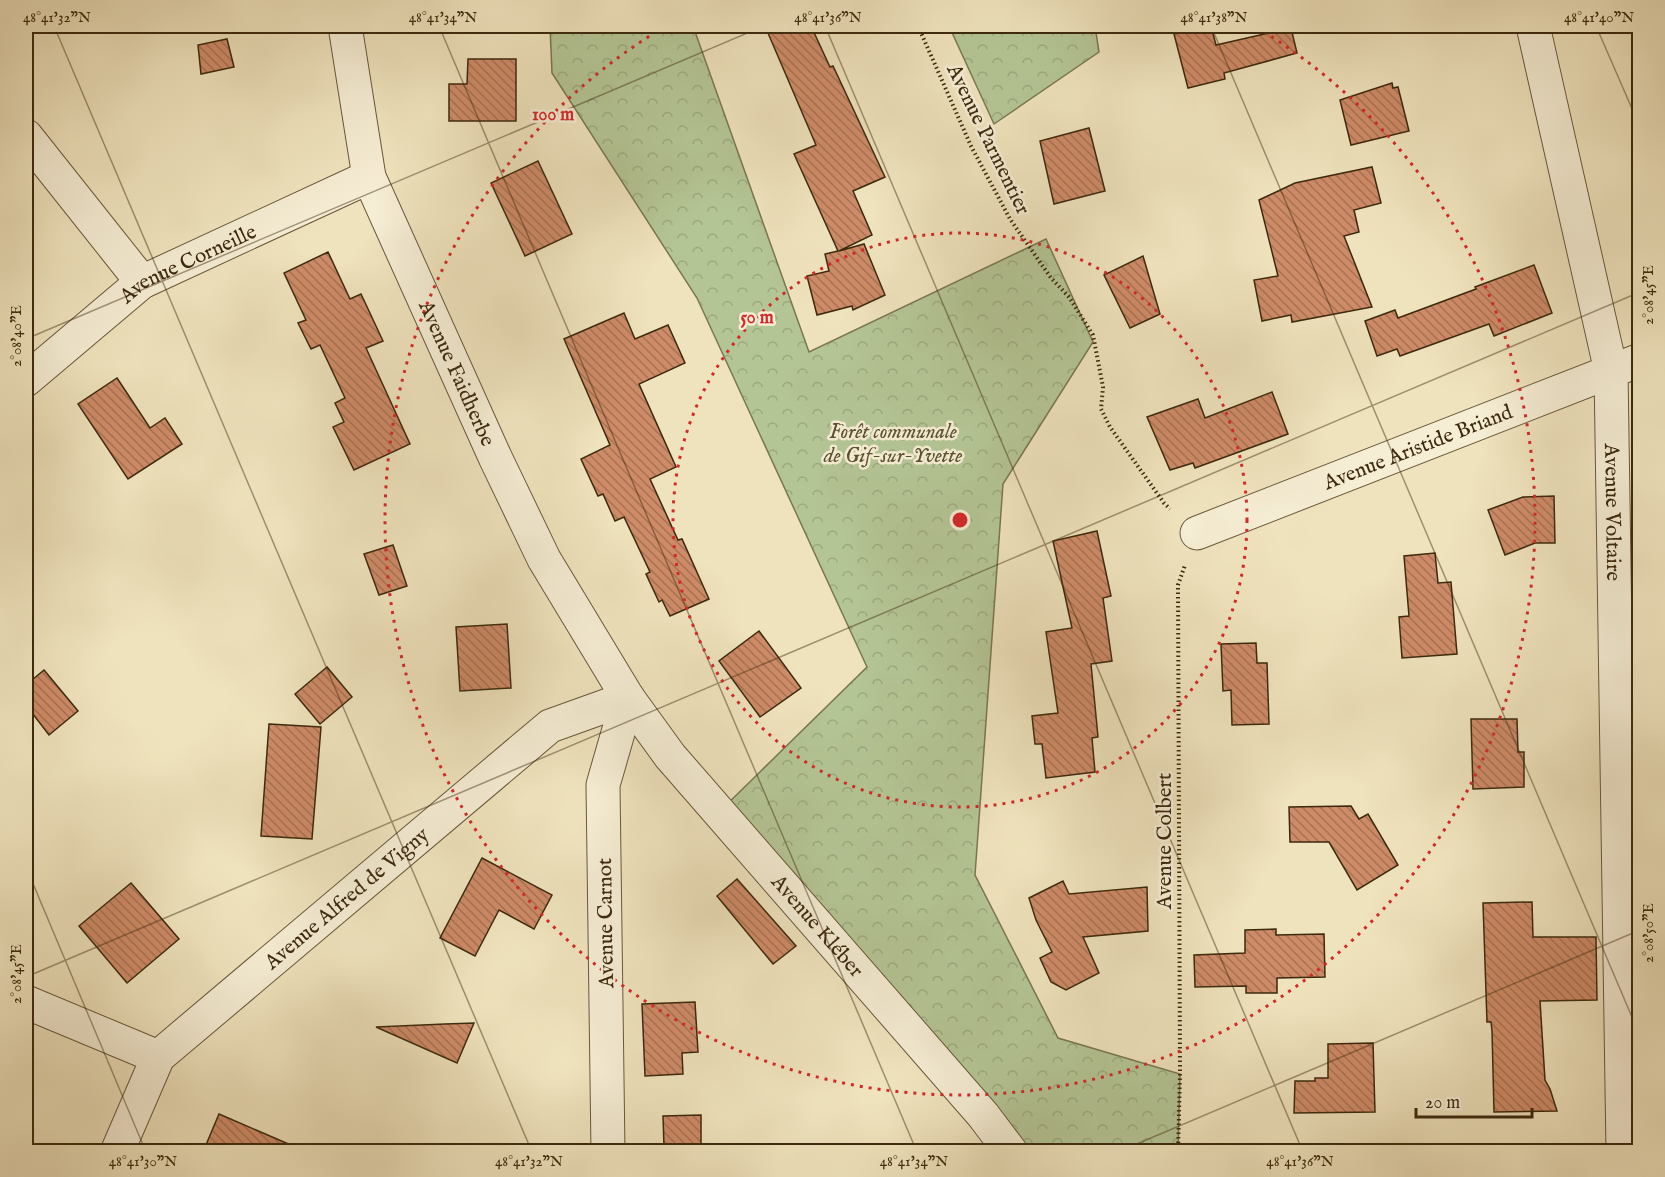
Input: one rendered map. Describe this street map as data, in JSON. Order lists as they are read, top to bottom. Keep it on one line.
{"streets":{"street":["Avenue Corneille","Avenue Faidherbe","Avenue Aristide Briand","Avenue Voltaire","Avenue Alfred de Vigny","Avenue Carnot","Avenue Kléber"],"path":["Avenue Parmentier","Avenue Colbert"]},"crossings":[["Avenue Parmentier","Avenue Aristide Briand"],["Avenue Parmentier","Avenue Colbert"],["Avenue Corneille","Avenue Faidherbe"],["Avenue Faidherbe","Avenue Alfred de Vigny"],["Avenue Faidherbe","Avenue Carnot"],["Avenue Faidherbe","Avenue Kléber"],["Avenue Aristide Briand","Avenue Voltaire"],["Avenue Aristide Briand","Avenue Colbert"],["Avenue Alfred de Vigny","Avenue Carnot"],["Avenue Alfred de Vigny","Avenue Kléber"],["Avenue Carnot","Avenue Kléber"]],"parks":["Forêt communale de Gif-sur-Yvette"],"scale_bar":"20 m","coordinates":["48°41'32\"N","48°41'34\"N","48°41'36\"N","48°41'38\"N","48°41'40\"N","2°08'45\"E","2°08'40\"E","2°08'50\"E","48°41'30\"N"],"rings":["100 m","50 m"]}
